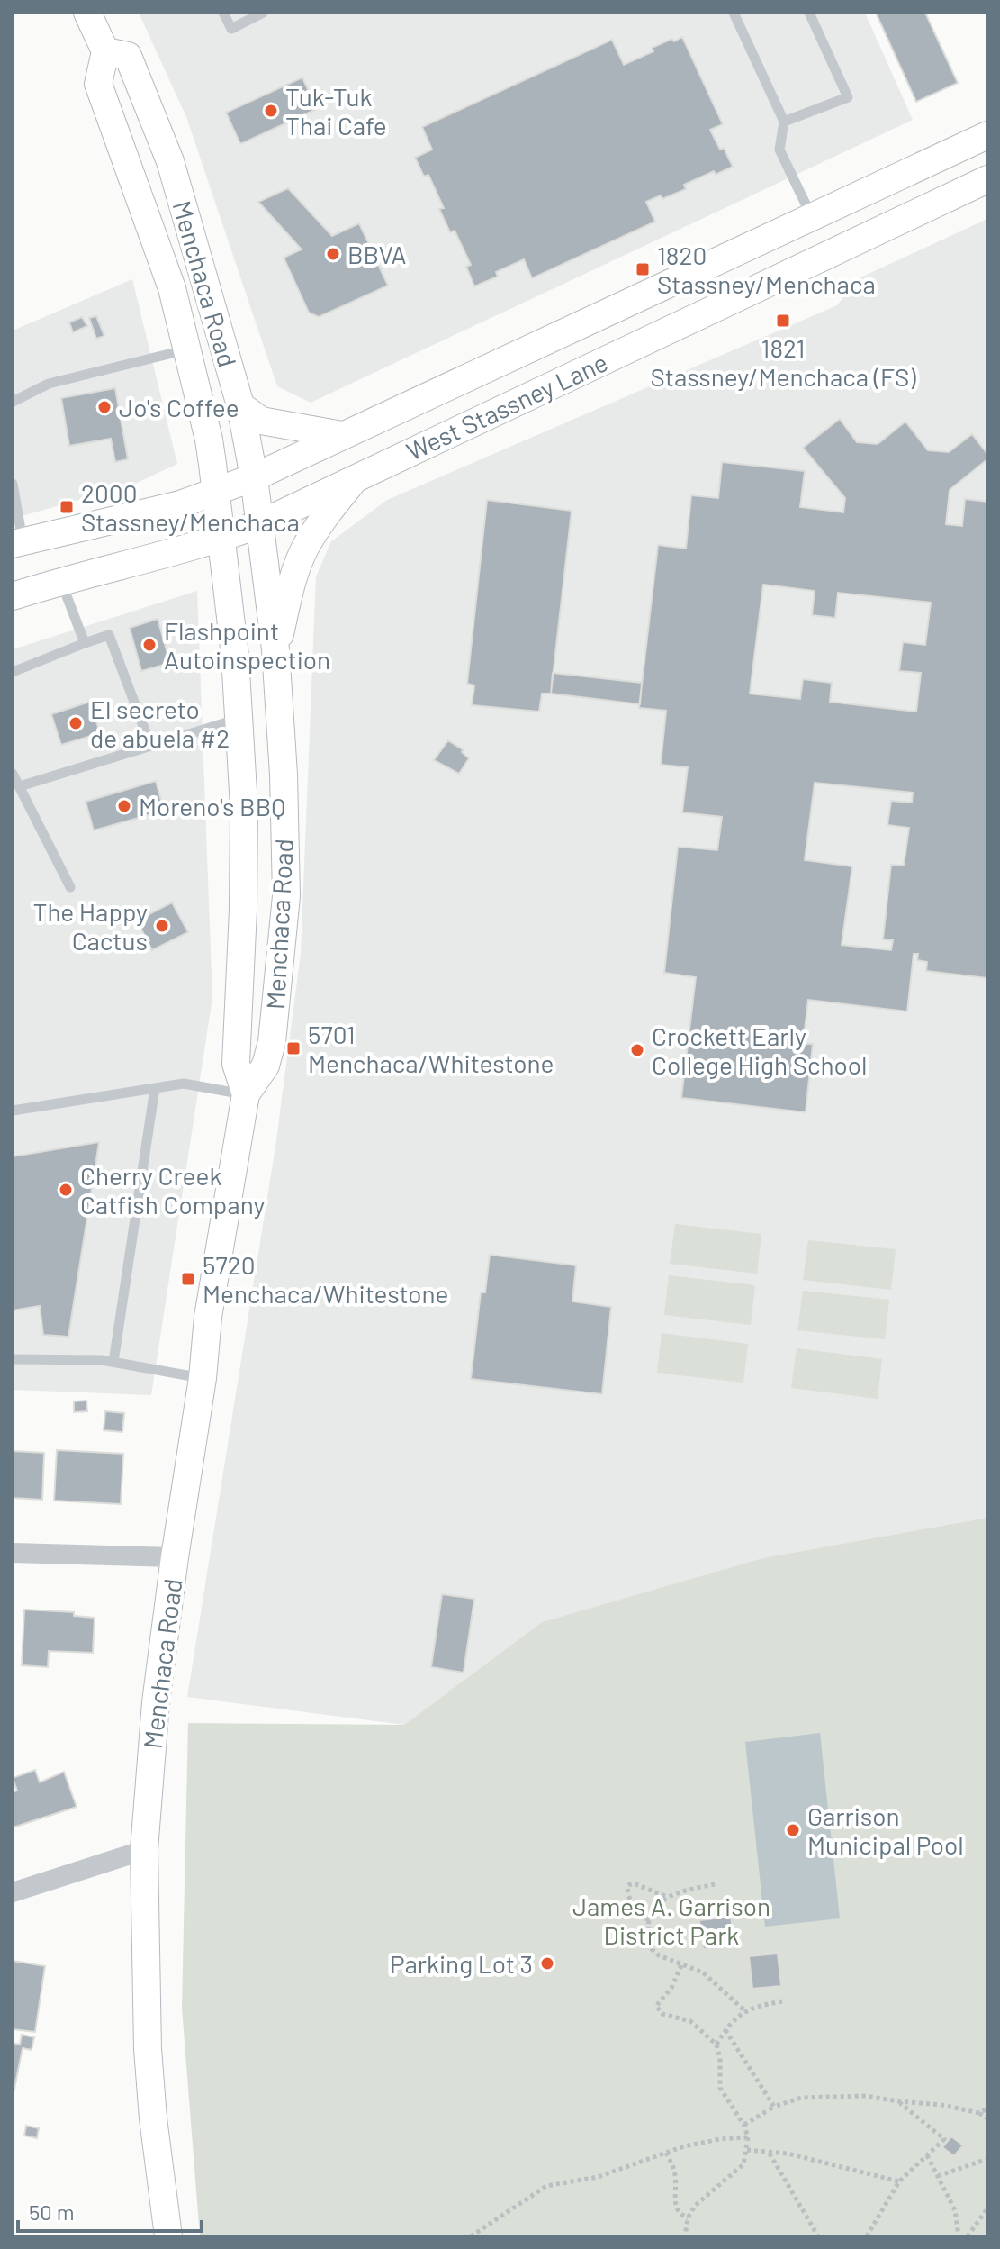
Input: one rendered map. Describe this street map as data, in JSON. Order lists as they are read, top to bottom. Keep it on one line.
{"streets":{"main road":["Menchaca Road","West Stassney Lane"]},"crossings":[["Menchaca Road","West Stassney Lane"]],"parks":["James A. Garrison District Park"],"places":{"other":["Tuk-Tuk Thai Cafe","BBVA","Jo's Coffee","Flashpoint Autoinspection","El secreto de abuela #2","Moreno's BBQ","The Happy Cactus","Crockett Early College High School","Cherry Creek Catfish Company","Garrison Municipal Pool","Parking Lot 3"],"transit":["1820 Stassney/Menchaca","1821 Stassney/Menchaca (FS)","2000 Stassney/Menchaca","5701 Menchaca/Whitestone","5720 Menchaca/Whitestone"]},"scale_bar":"50 m"}
